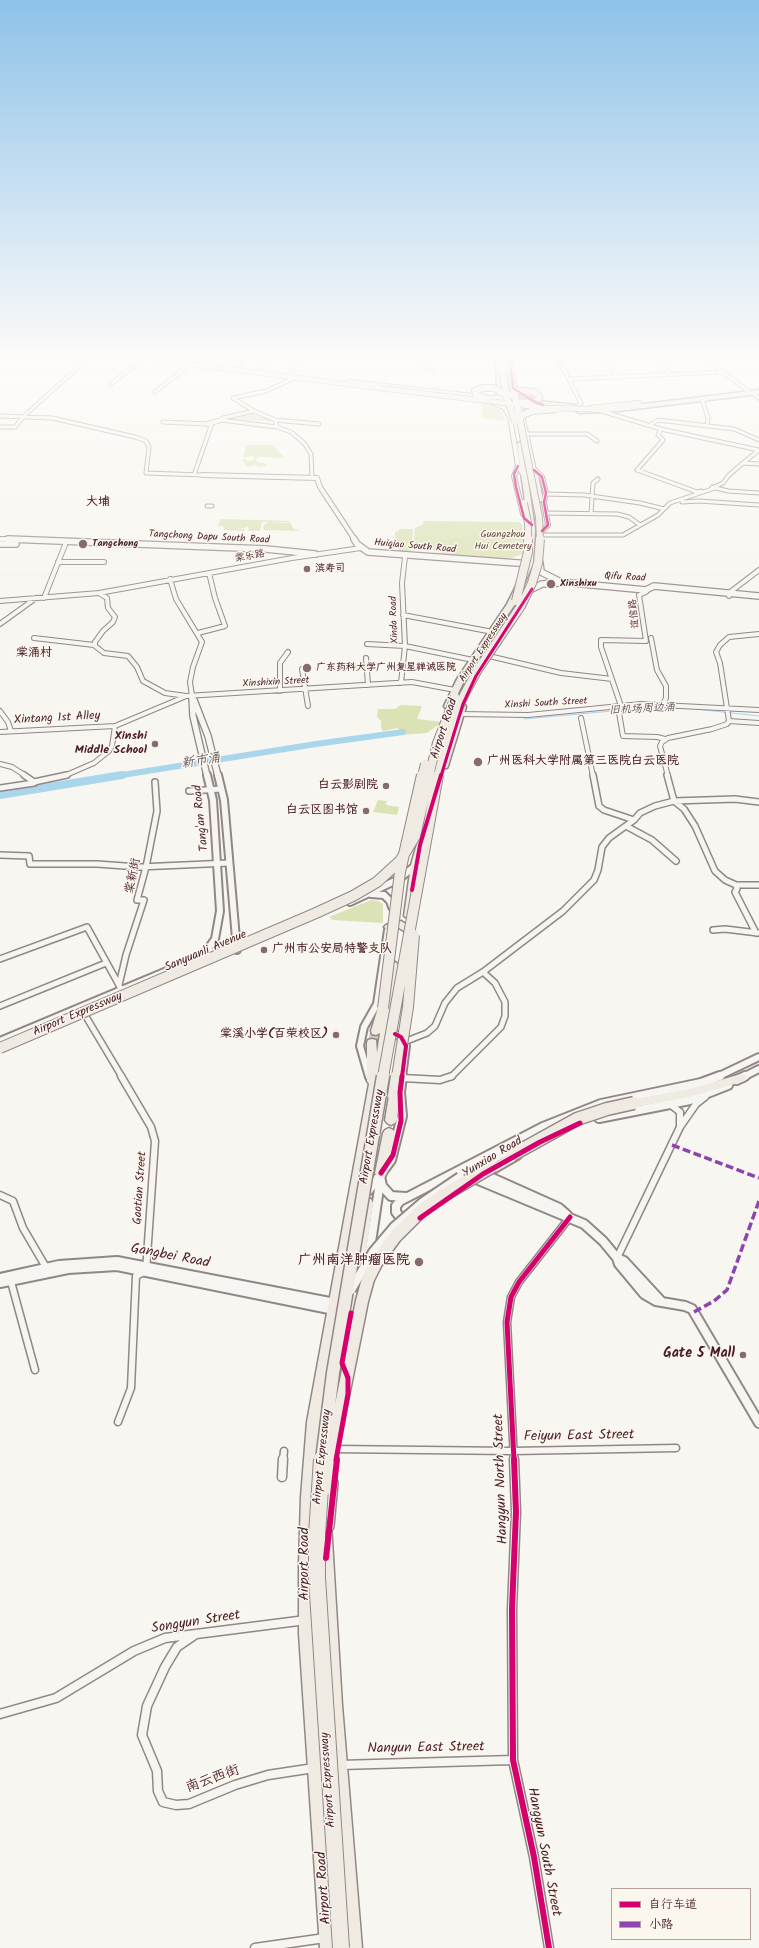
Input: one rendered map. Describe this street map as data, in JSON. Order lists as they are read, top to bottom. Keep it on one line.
{"streets":{"highway":["Airport Expressway","Airport Road"],"main road":["Tangchong Dapu South Road","Huiqiao South Road","Qifu Road","Tang'an Road","Sanyuanli Avenue","Yunxiao Road","Gangbei Road"],"street":["棠乐路","谊信路","Xinda Road","Xinshixin Street","Xinshi South Street","Xintang 1st Alley","棠新街","Gaotian Street","Feiyun East Street","Hangyun North Street","Songyun Street","Nanyun East Street","南云西街","Hangyun South Street"]},"crossings":[["Tangchong Dapu South Road","棠乐路"],["Huiqiao South Road","棠乐路"],["Huiqiao South Road","Qifu Road"],["Huiqiao South Road","Xinda Road"],["Huiqiao South Road","Airport Road"],["Qifu Road","谊信路"],["Qifu Road","Airport Expressway"],["Qifu Road","Airport Road"],["Xinda Road","Xinshixin Street"],["Airport Expressway","Xinshixin Street"],["Airport Expressway","Airport Road"],["Xinshixin Street","Xintang 1st Alley"],["Xinshixin Street","Airport Road"],["Xinshixin Street","Tang'an Road"],["Xinshi South Street","Airport Road"],["Xintang 1st Alley","Tang'an Road"],["Airport Road","Sanyuanli Avenue"],["Airport Road","Yunxiao Road"],["Airport Road","Gangbei Road"],["Airport Road","Feiyun East Street"],["Airport Road","Songyun Street"],["Airport Road","Nanyun East Street"],["Airport Road","南云西街"],["Tang'an Road","Sanyuanli Avenue"],["棠新街","Sanyuanli Avenue"],["Sanyuanli Avenue","Gaotian Street"],["Gaotian Street","Gangbei Road"],["Feiyun East Street","Hangyun North Street"],["Hangyun North Street","Nanyun East Street"],["Hangyun North Street","Hangyun South Street"],["Songyun Street","南云西街"],["Nanyun East Street","Hangyun South Street"]],"districts":["大埔","棠涌村"],"water":["旧机场周边涌","新市涌"],"parks":["Guangzhou Hui Cemetery"],"places":["Tangchong","滨寿司","Xinshixu","广东药科大学广州复星禅诚医院","Xinshi Middle School","广州医科大学附属第三医院白云医院","白云影剧院","白云区图书馆","广州市公安局特警支队","棠溪小学(百荣校区)","广州南洋肿瘤医院","Gate 5 Mall"],"legend":["自行车道","小路"]}
